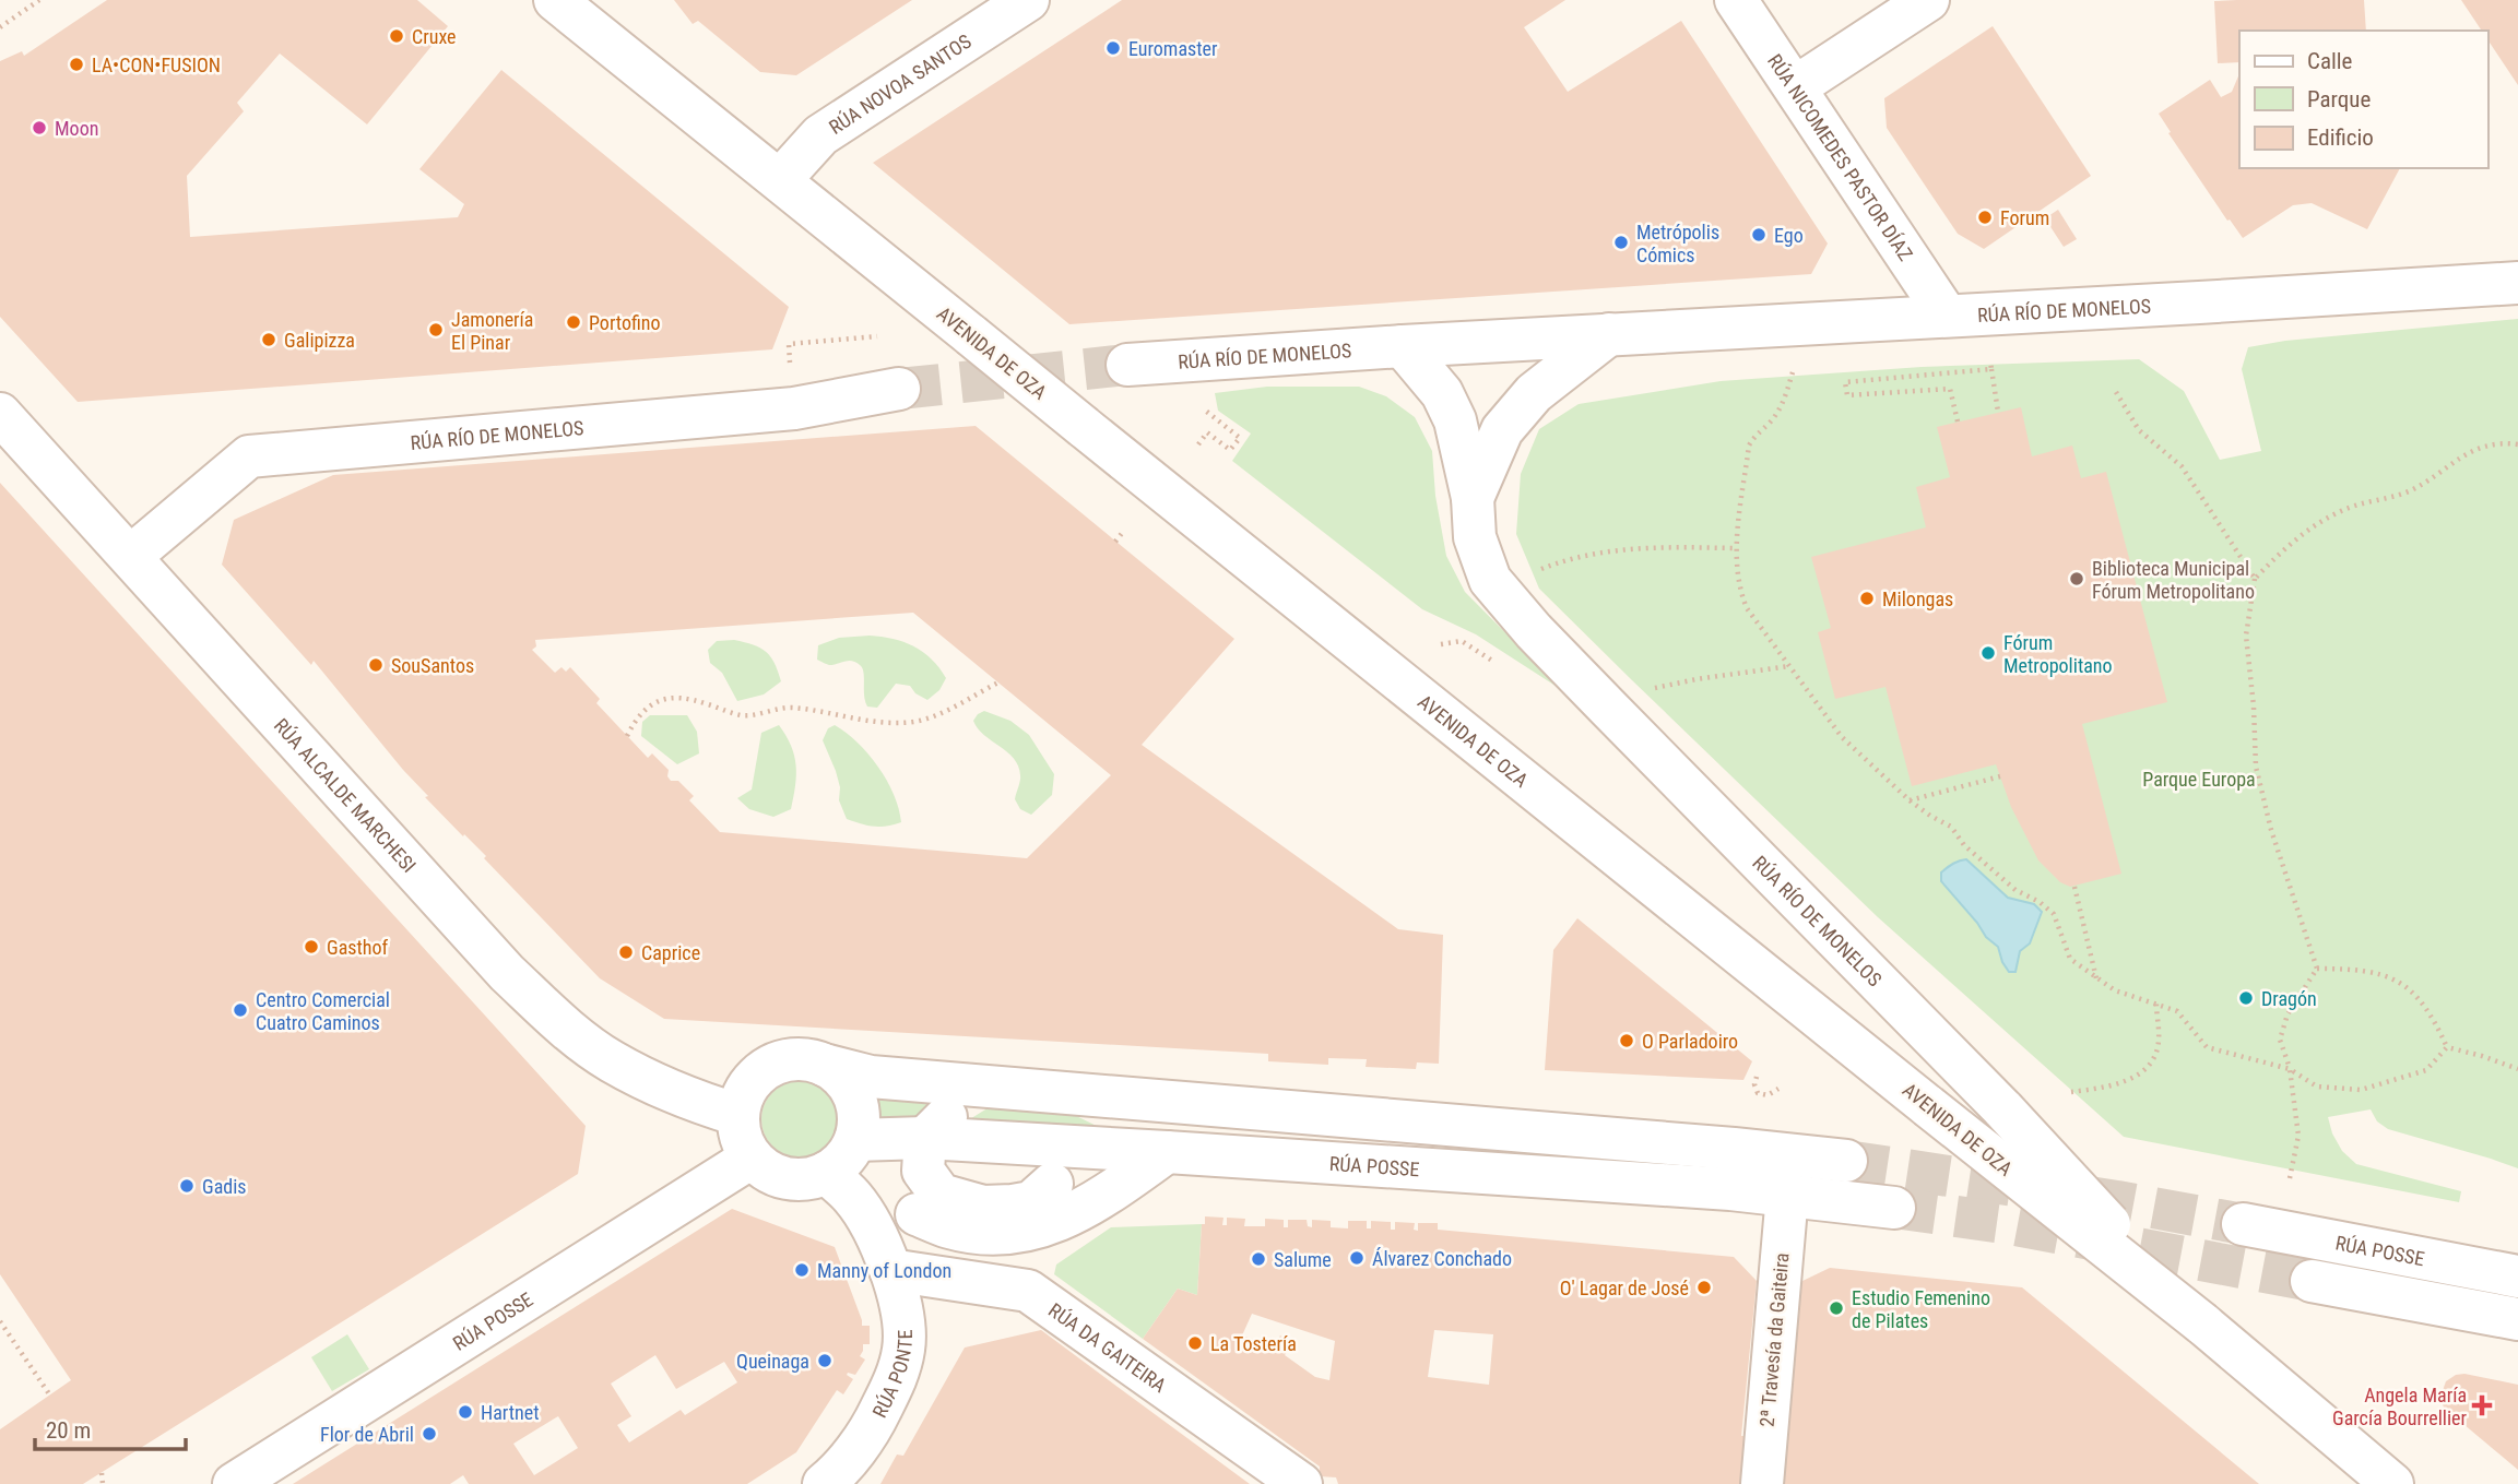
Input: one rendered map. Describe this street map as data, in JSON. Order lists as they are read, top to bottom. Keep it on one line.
{"streets":{"street":["RÚA NOVOA SANTOS","RÚA NICOMEDES PASTOR DÍAZ","RÚA RÍO DE MONELOS","AVENIDA DE OZA","RÚA ALCALDE MARCHESI","RÚA POSSE","2ª Travesía da Gaiteira","RÚA DA GAITEIRA","RÚA PONTE"]},"crossings":[["RÚA NOVOA SANTOS","AVENIDA DE OZA"],["RÚA NICOMEDES PASTOR DÍAZ","RÚA RÍO DE MONELOS"],["RÚA RÍO DE MONELOS","AVENIDA DE OZA"],["RÚA RÍO DE MONELOS","RÚA ALCALDE MARCHESI"],["RÚA ALCALDE MARCHESI","RÚA POSSE"],["RÚA ALCALDE MARCHESI","RÚA PONTE"],["RÚA POSSE","2ª Travesía da Gaiteira"],["RÚA POSSE","RÚA PONTE"],["RÚA DA GAITEIRA","RÚA PONTE"]],"parks":["Parque Europa"],"places":{"other":["Cruxe","Euromaster","LA•CON•FUSION","Moon","Forum","Ego","Metrópolis Cómics","Portofino","Jamonería El Pinar","Galipizza","Biblioteca Municipal Fórum Metropolitano","Milongas","Fórum Metropolitano","SouSantos","Gasthof","Caprice","Dragón","Centro Comercial Cuatro Caminos","O Parladoiro","Gadis","Álvarez Conchado","Salume","Manny of London","O' Lagar de José","Estudio Femenino de Pilates","La Tostería","Queinaga","Hartnet","Flor de Abril"],"health":["Angela María García Bourrellier"]},"legend":["Calle","Parque","Edificio"],"scale_bar":"20 m"}
